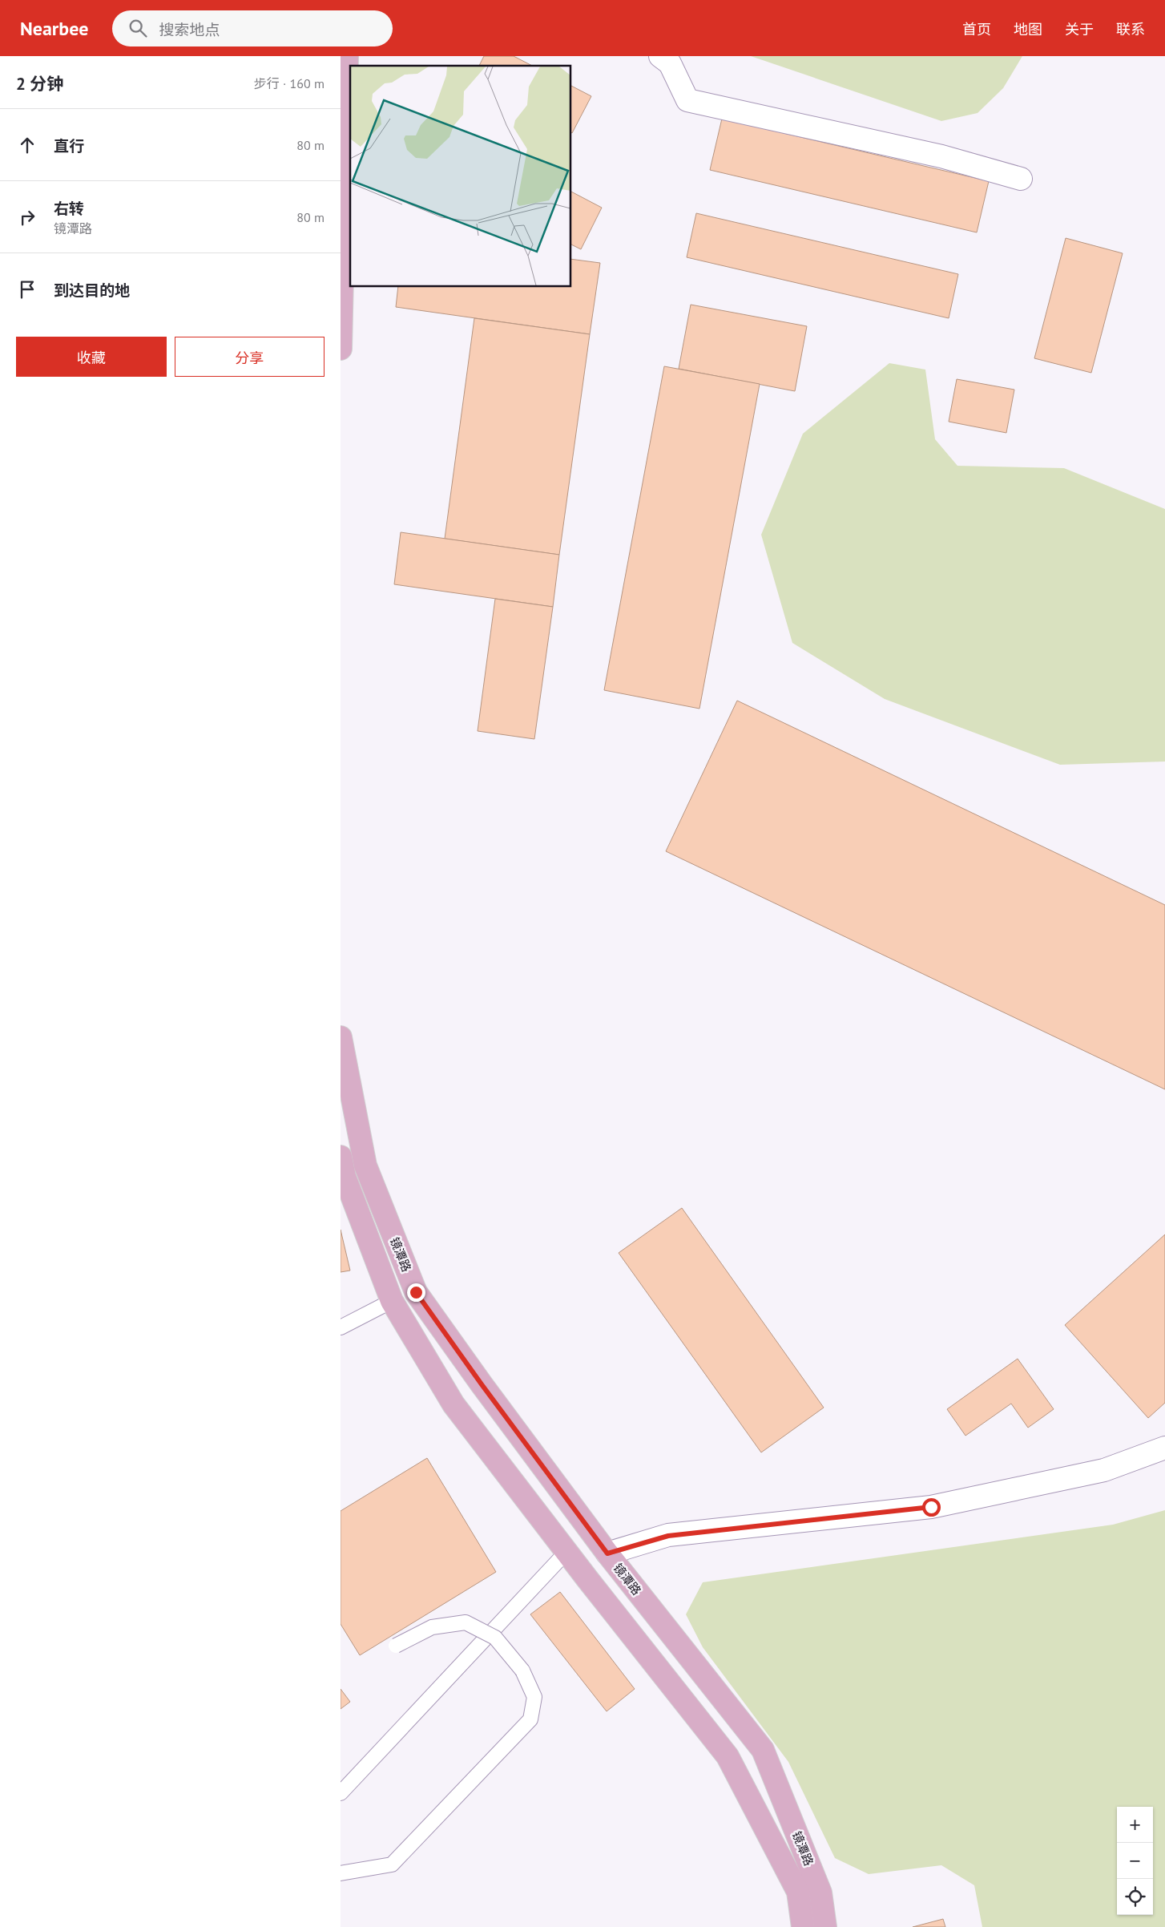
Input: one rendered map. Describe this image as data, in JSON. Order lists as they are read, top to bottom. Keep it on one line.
{"streets":{"main road":["镜潭路"]},"page":{"header":"Nearbee","search":"搜索地点","nav":["首页","地图","关于","联系"],"heading":["2 分钟","步行 · 160 m"],"list":[["直行","80 m"],["右转","镜潭路","80 m"],"到达目的地"],"buttons":["收藏","分享"],"map_buttons":["+","−"]}}
